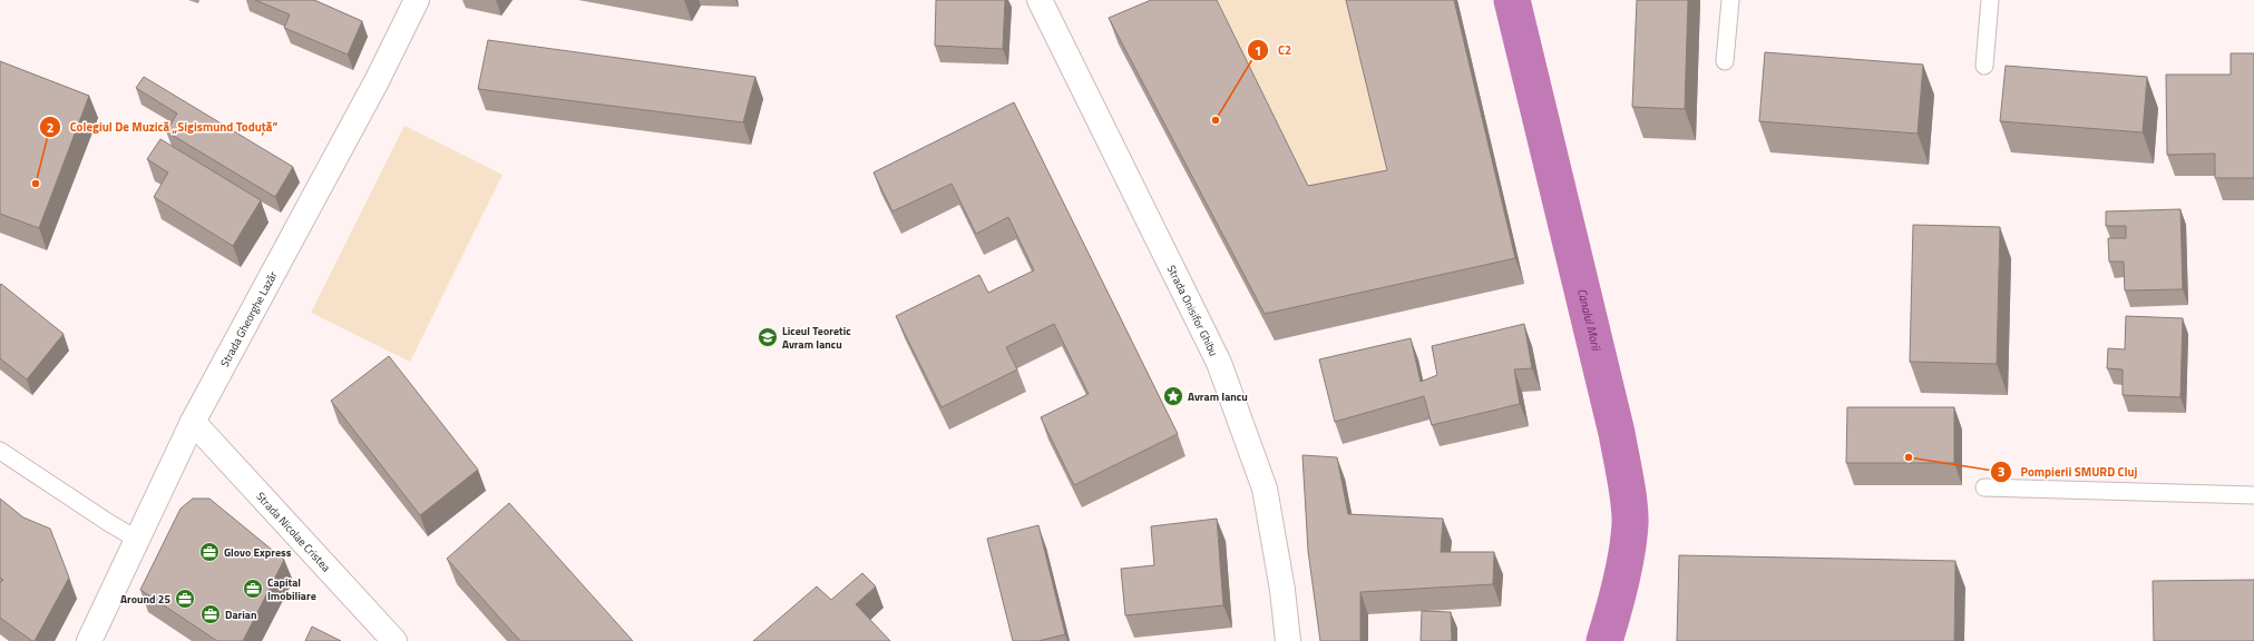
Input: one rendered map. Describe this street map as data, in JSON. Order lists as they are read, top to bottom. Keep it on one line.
{"streets":{"street":["Strada Onisifor Ghibu","Strada Gheorghe Lazăr","Strada Nicolae Cristea"]},"crossings":[["Strada Gheorghe Lazăr","Strada Nicolae Cristea"]],"water":["Canalul Morii"],"places":{"other":["C2","Colegiul De Muzică „Sigismund Toduță”","Pompierii SMURD Cluj"],"school or university":["Liceul Teoretic Avram Iancu"],"place":["Avram Iancu"],"office":["Glovo Express","Capital Imobiliare","Around 25","Darian"]}}
